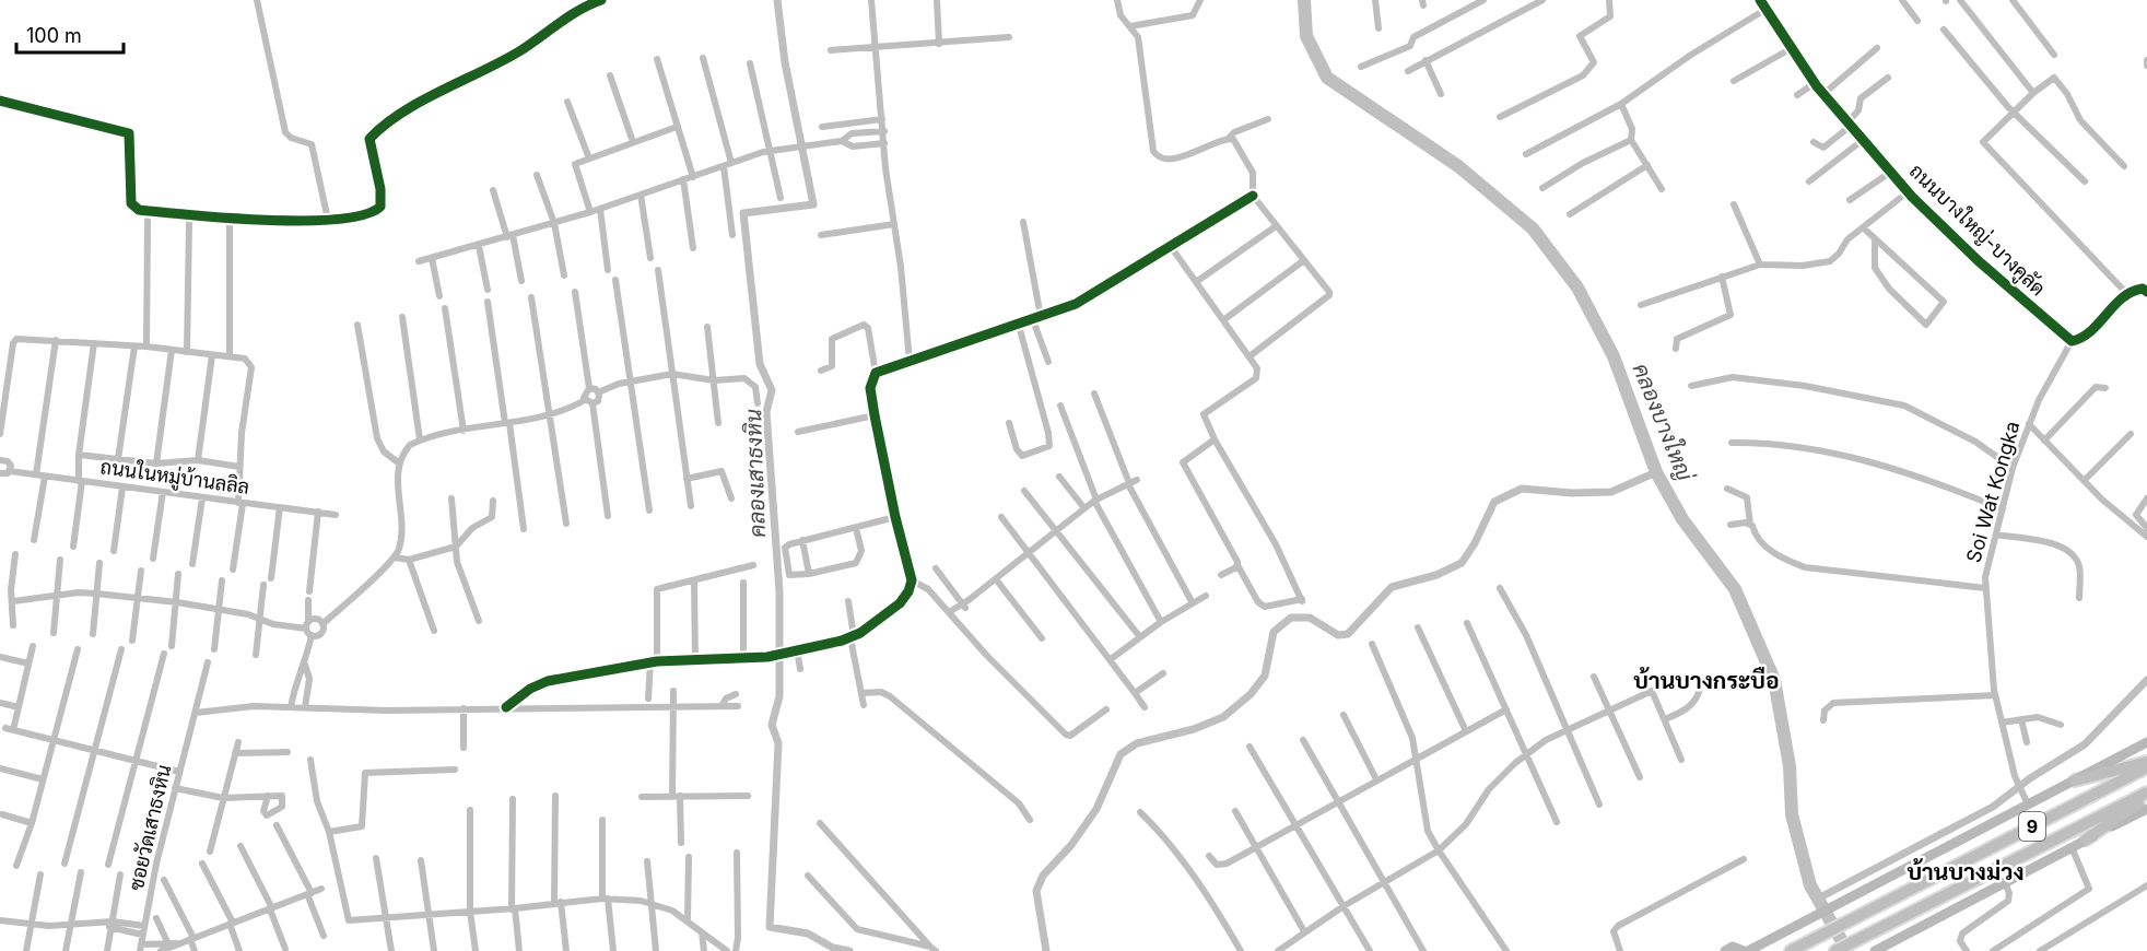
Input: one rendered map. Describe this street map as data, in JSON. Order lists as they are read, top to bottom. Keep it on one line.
{"streets":{"highway":["9"],"street":["ถนนบางใหญ่-บางคูลัด","ถนนในหมู่บ้านลลิล","Soi Wat Kongka","ซอยวัดเสาธงหิน"]},"crossings":[["ถนนบางใหญ่-บางคูลัด","Soi Wat Kongka"]],"districts":["บ้านบางกระบือ","บ้านบางม่วง"],"water":["คลองบางใหญ่","คลองเสาธงหิน"],"scale_bar":"100 m"}
